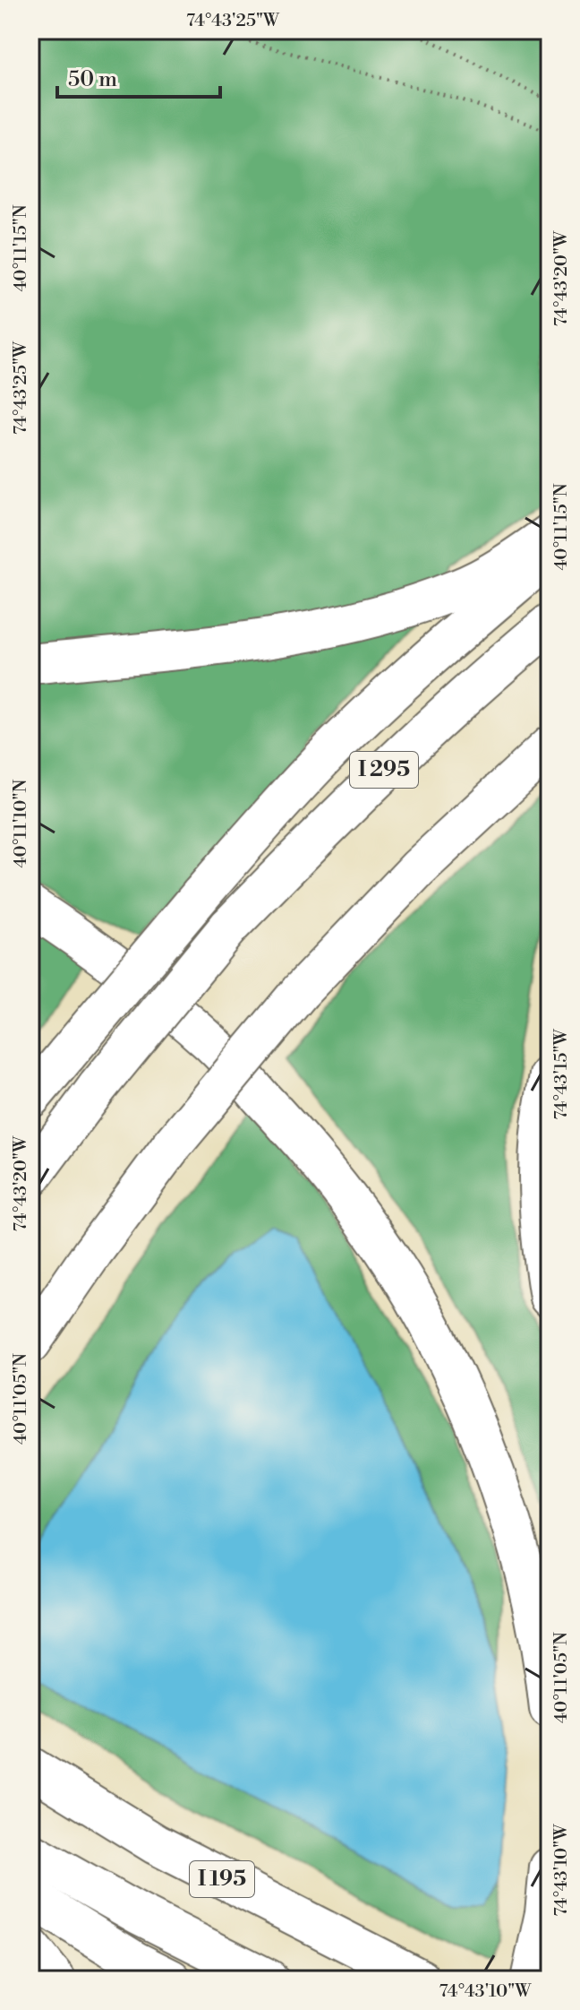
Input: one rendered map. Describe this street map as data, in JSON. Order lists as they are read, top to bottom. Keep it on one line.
{"streets":{"highway":["I 295","I 195"]},"scale_bar":"50 m","coordinates":["74°43'25\"W","40°11'15\"N","74°43'20\"W","40°11'10\"N","74°43'15\"W","40°11'05\"N","74°43'10\"W"]}
